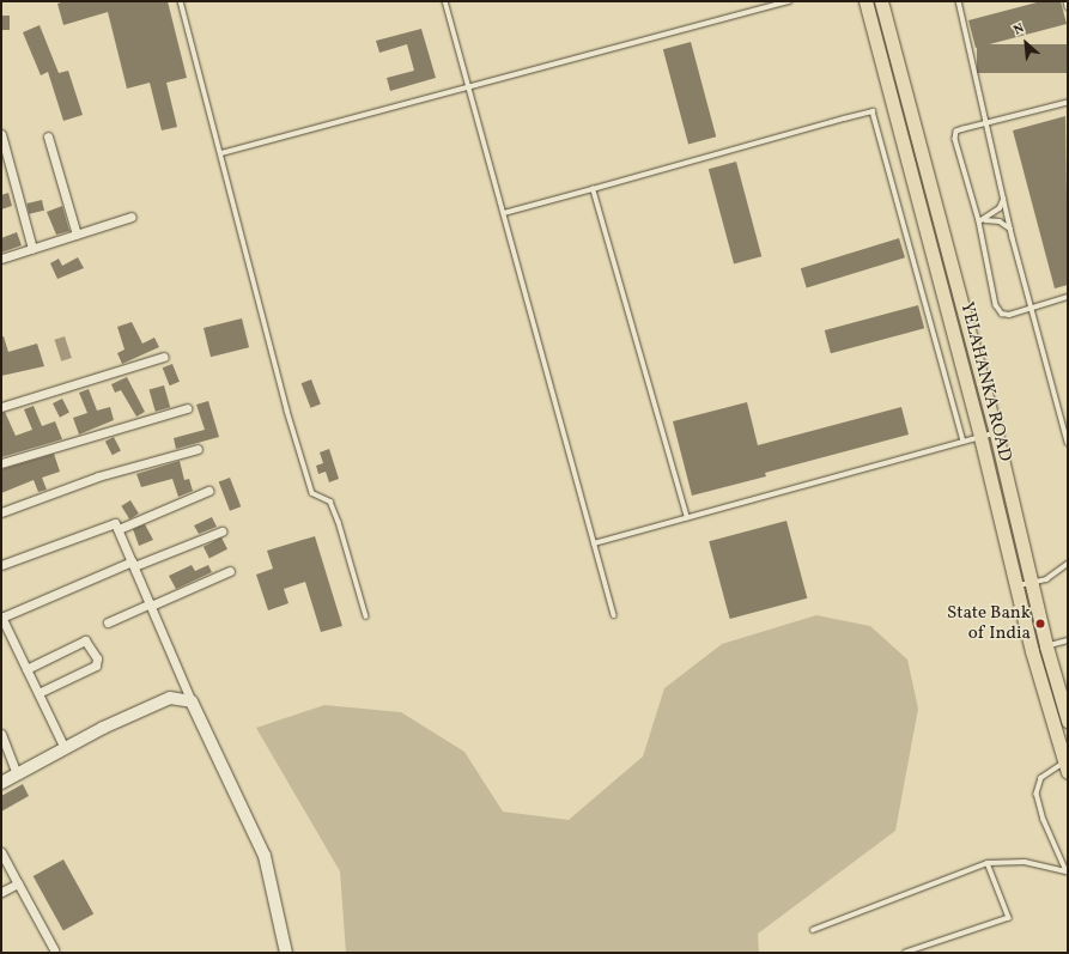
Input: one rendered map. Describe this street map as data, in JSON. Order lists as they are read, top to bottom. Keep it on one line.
{"streets":{"main road":["YELAHANKA ROAD"]},"places":["State Bank of India"],"north":"top left"}
